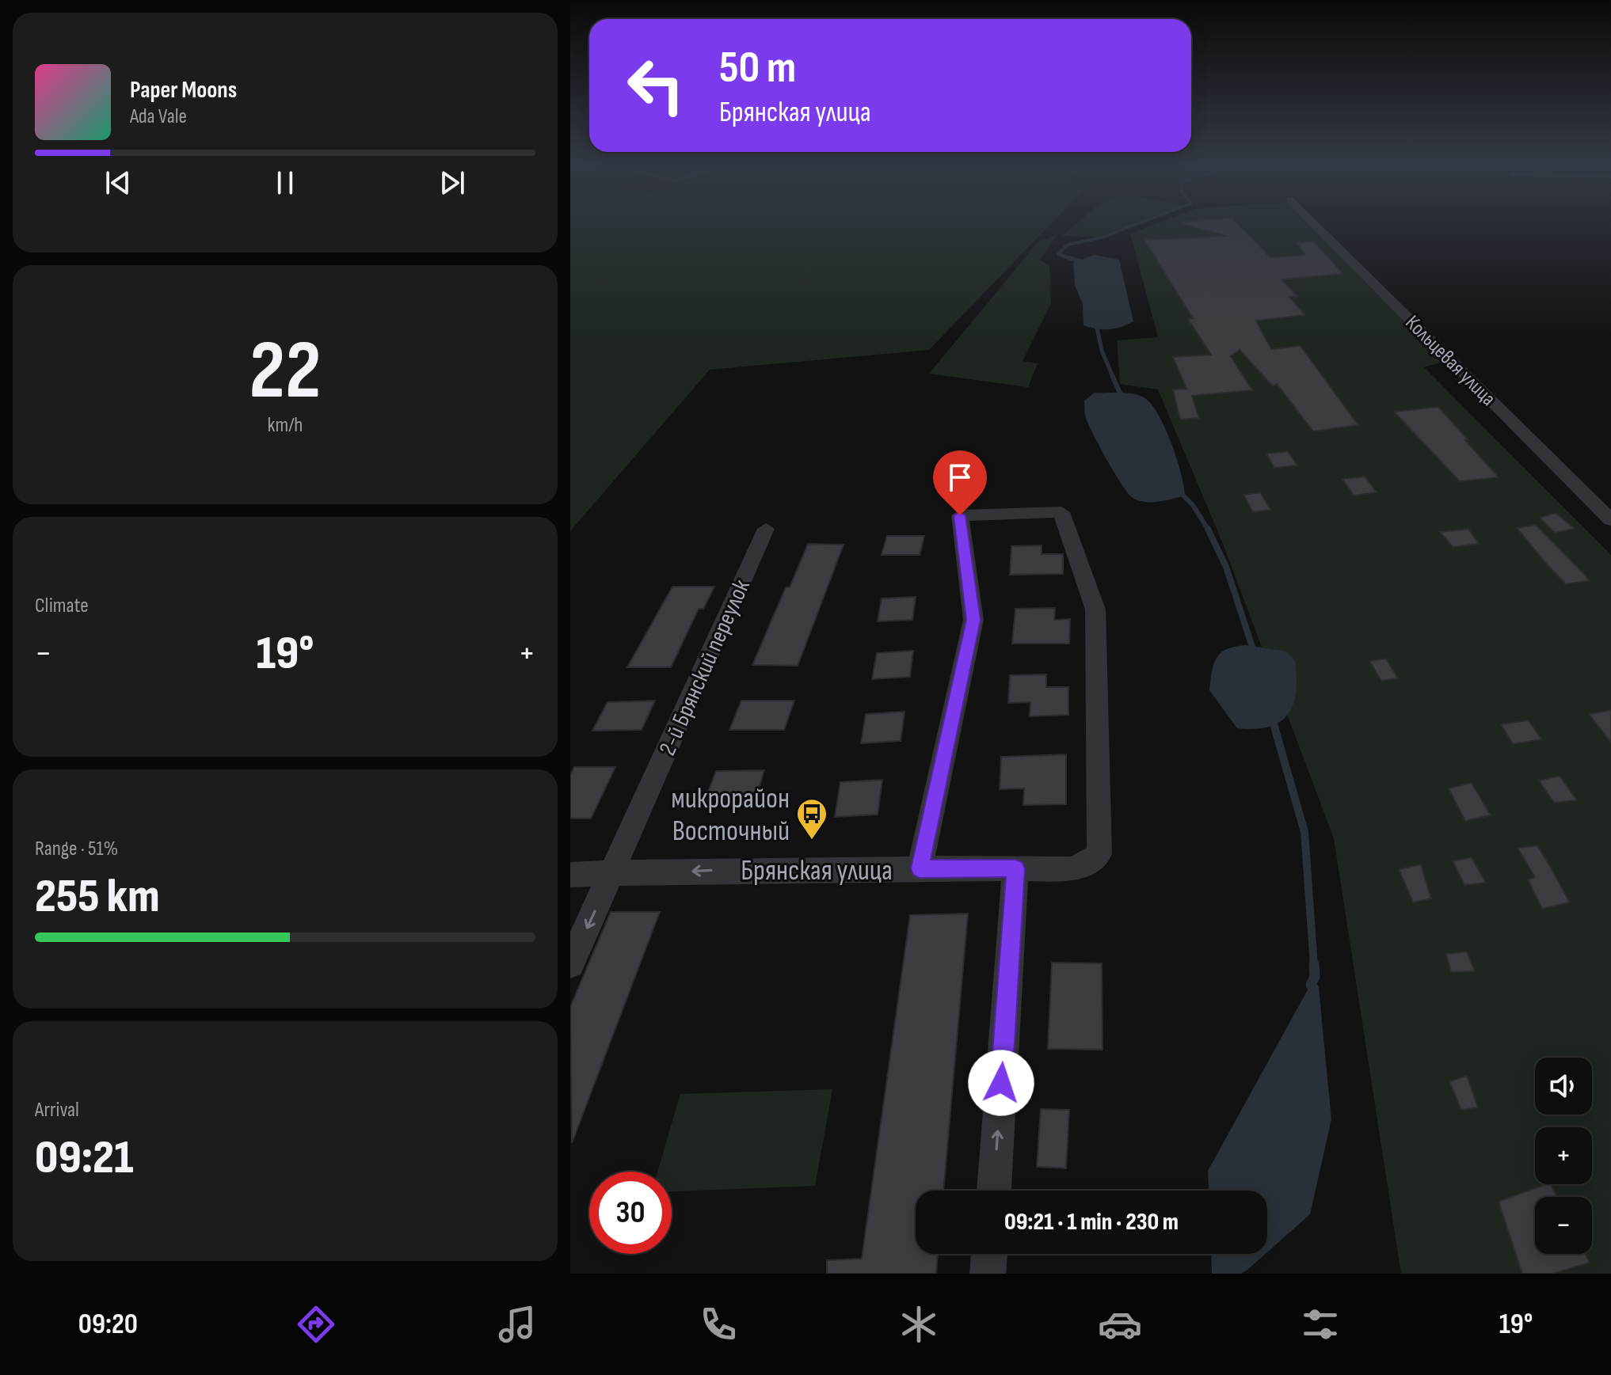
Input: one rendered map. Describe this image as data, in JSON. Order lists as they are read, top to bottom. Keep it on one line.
{"streets":{"street":["Кольцевая улица","2-й Брянский переулок","Брянская улица"]},"crossings":[["2-й Брянский переулок","Брянская улица"]],"places":{"bus stop":["микрорайон Восточный"]},"page":{"turn":["50 m","Брянская улица"],"song":["Paper Moons","Ada Vale"],"tile":[["22","km/h"],"Climate",["Range · 51%","255 km"],["Arrival","09:21"]],"heat":["−","19°","+"],"map_buttons":["+","−"],"limit":"30","trip":"09:21 · 1 min · 230 m","tabs":["09:20","19°"]}}
